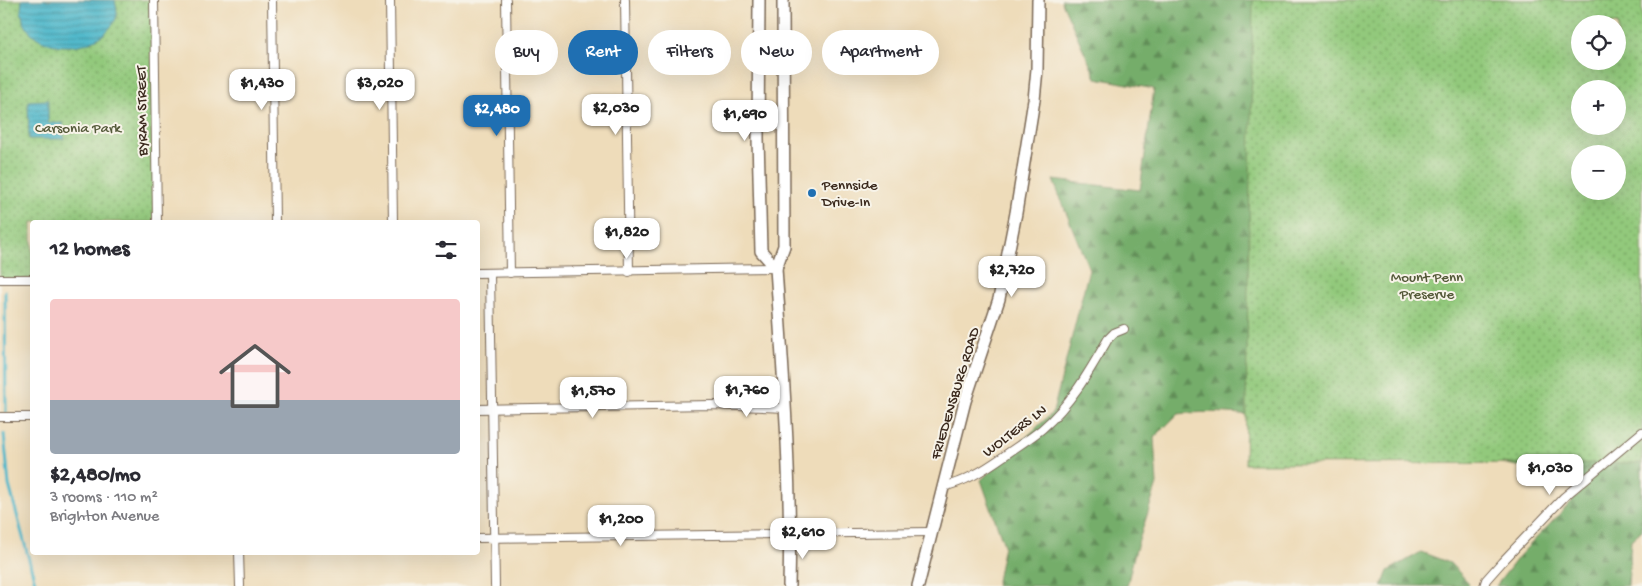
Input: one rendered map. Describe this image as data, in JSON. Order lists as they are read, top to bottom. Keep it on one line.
{"streets":{"street":["BYRAM STREET","FRIEDENSBURG ROAD","WOLTERS LN"]},"crossings":[["FRIEDENSBURG ROAD","WOLTERS LN"]],"parks":["Carsonia Park","Mount Penn Preserve"],"places":["Pennside Drive-In"],"page":{"map_buttons":["+","−"],"chip":["Buy","Rent","Filters","New","Apartment"],"price":["$1,430","$3,020","$2,030","$2,480","$1,690","$1,820","$2,720","$1,760","$1,570","$1,030","$1,200","$2,610"],"heading":"12 homes","list":[{"name":"$2,480/mo","note":"3 rooms · 110 m² · Brighton Avenue"}]}}
